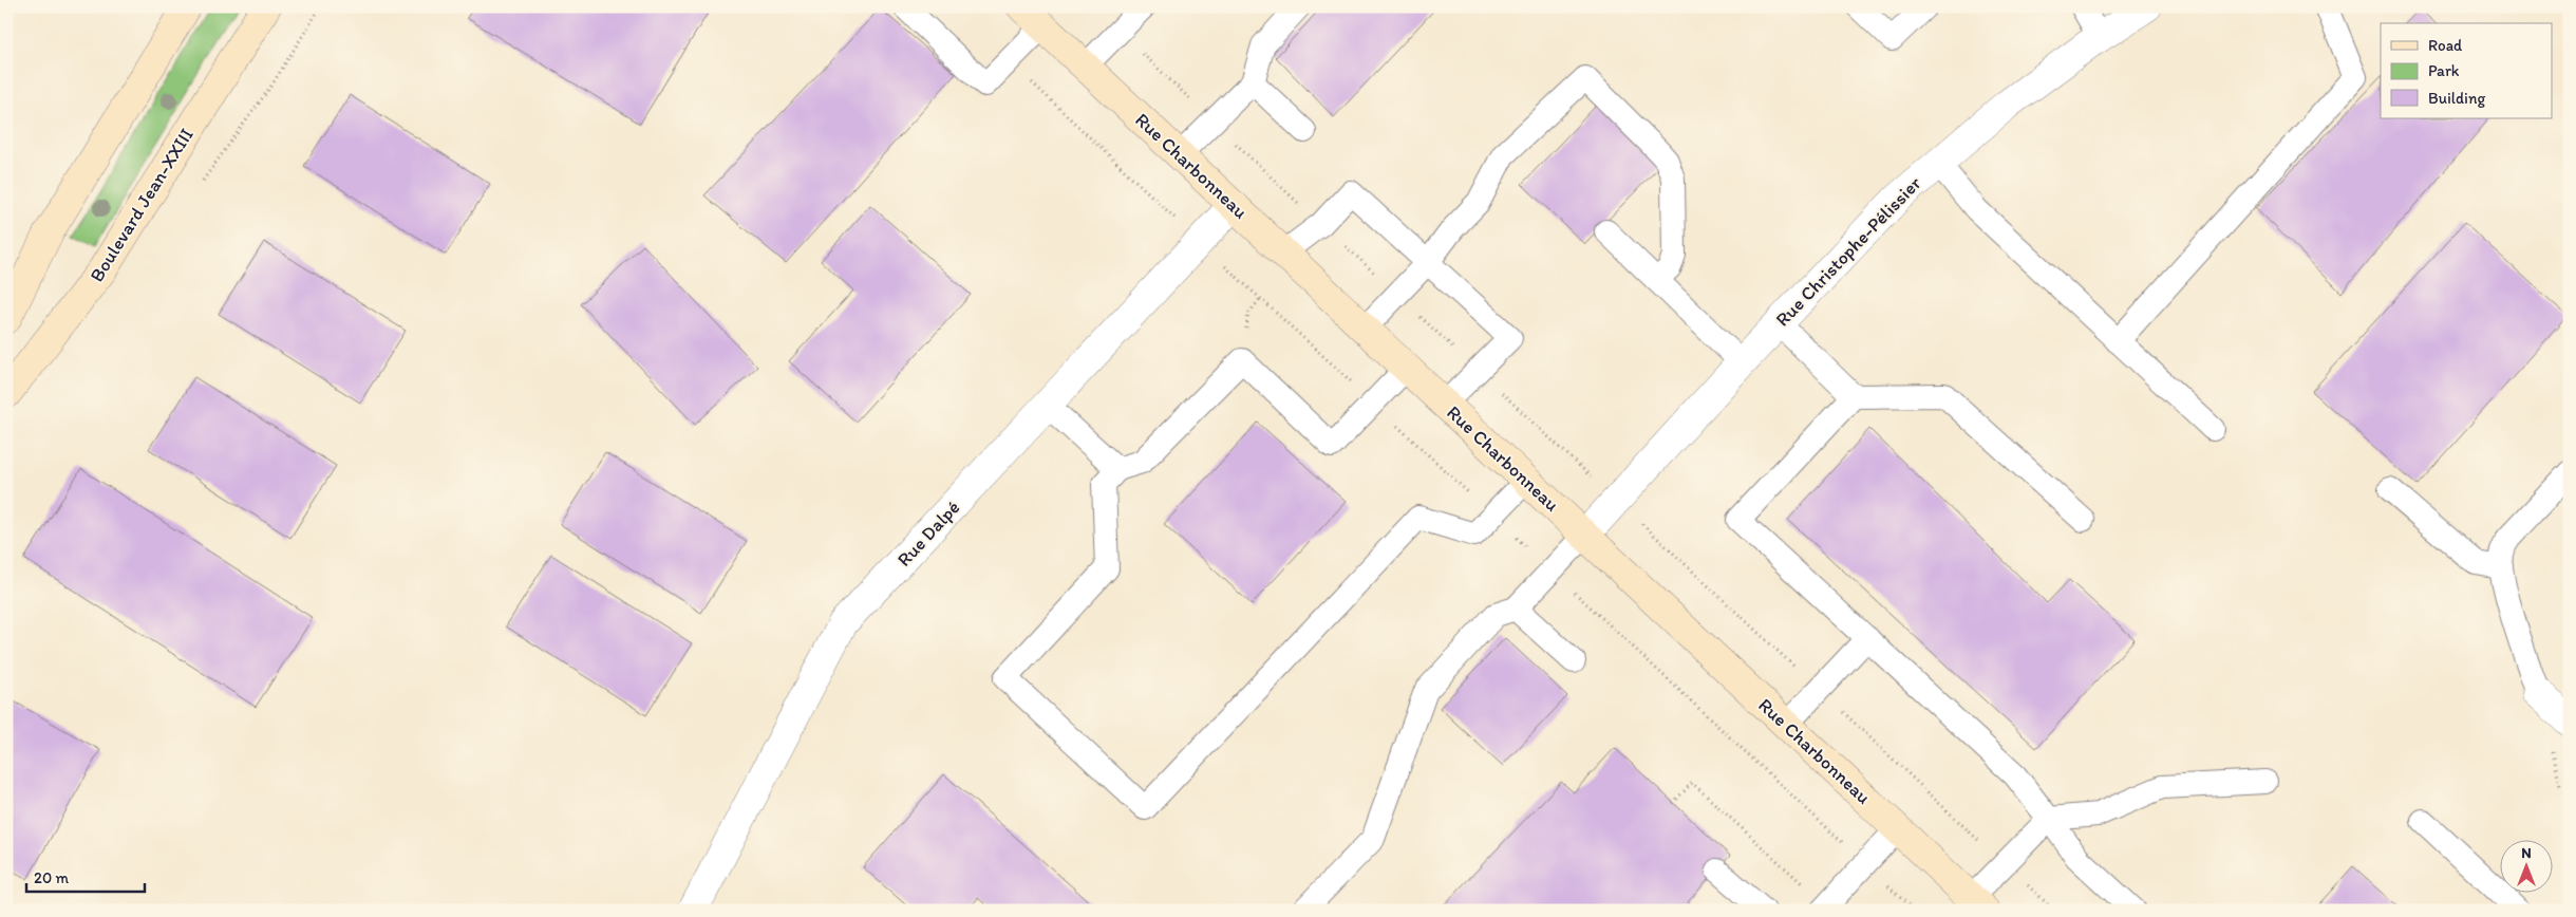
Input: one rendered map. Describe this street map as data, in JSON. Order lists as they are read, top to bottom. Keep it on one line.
{"streets":{"street":["Rue Charbonneau","Boulevard Jean-XXIII","Rue Christophe-Pélissier","Rue Dalpé"]},"crossings":[["Rue Charbonneau","Rue Christophe-Pélissier"],["Rue Charbonneau","Rue Dalpé"]],"legend":["Road","Park","Building"],"scale_bar":"20 m","north":"top"}
